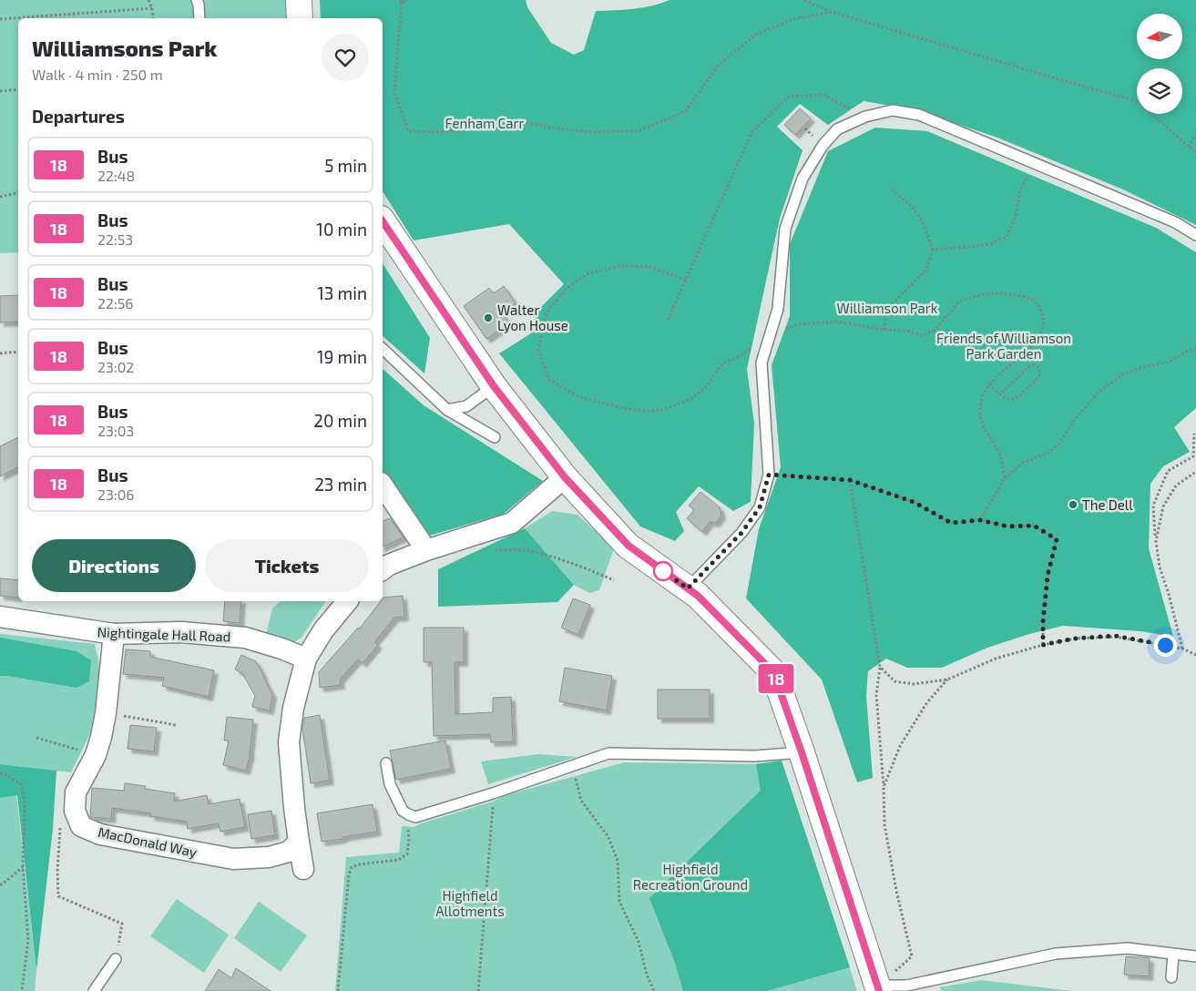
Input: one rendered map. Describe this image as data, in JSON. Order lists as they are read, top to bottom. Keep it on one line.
{"streets":{"street":["Nightingale Hall Road","MacDonald Way"]},"parks":["Fenham Carr","Williamson Park","Friends of Williamson Park Garden","Highfield Recreation Ground","Highfield Allotments"],"places":["Walter Lyon House","The Dell"],"lines":["bus line 18"],"north":"left","page":{"on_map":"18","heading":[["Williamsons Park","Walk · 4 min · 250 m"],"Departures"],"list":[{"mark":"18","name":"Bus","note":"22:48","value":"5 min"},{"mark":"18","name":"Bus","note":"22:53","value":"10 min"},{"mark":"18","name":"Bus","note":"22:56","value":"13 min"},{"mark":"18","name":"Bus","note":"23:02","value":"19 min"},{"mark":"18","name":"Bus","note":"23:03","value":"20 min"},{"mark":"18","name":"Bus","note":"23:06","value":"23 min"}],"buttons":["Directions","Tickets"]}}
